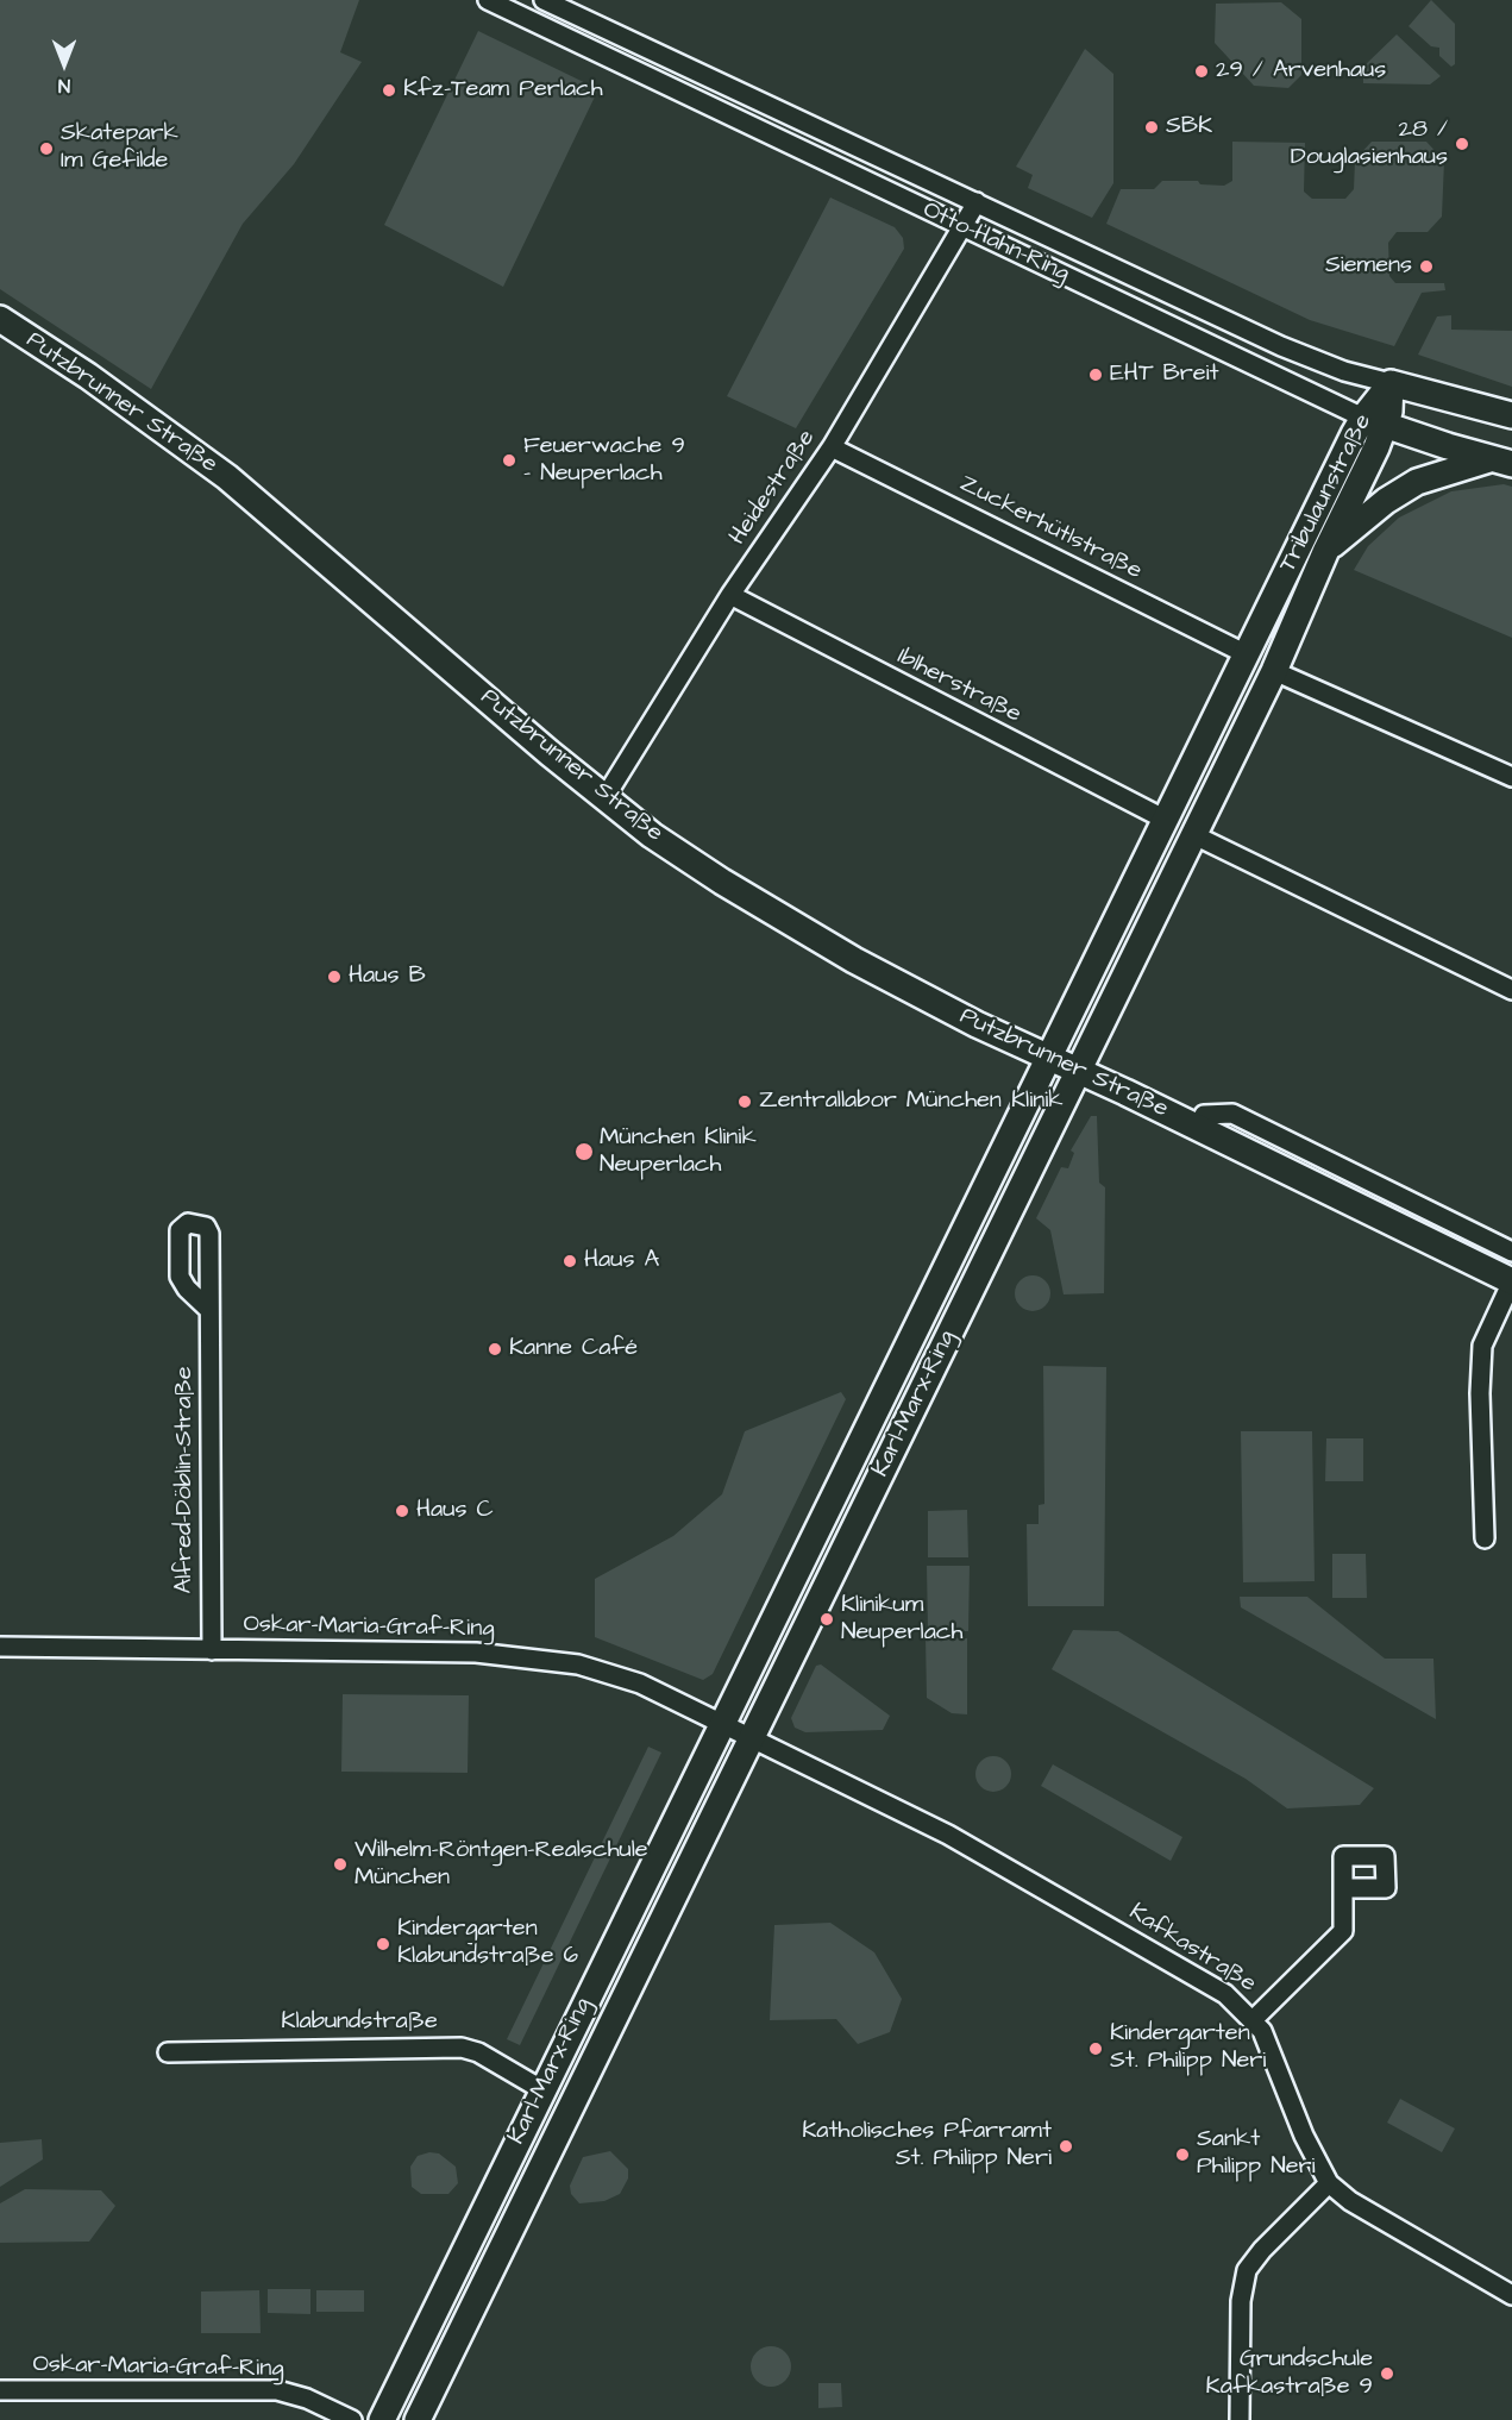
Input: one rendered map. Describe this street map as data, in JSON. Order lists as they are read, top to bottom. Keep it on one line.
{"streets":{"main road":["Otto-Hahn-Ring","Putzbrunner Straße","Tribulaunstraße","Karl-Marx-Ring"],"street":["Heidestraße","Zuckerhütlstraße","Iblherstraße","Alfred-Döblin-Straße","Oskar-Maria-Graf-Ring","Kafkastraße","Klabundstraße"]},"crossings":[["Otto-Hahn-Ring","Heidestraße"],["Otto-Hahn-Ring","Tribulaunstraße"],["Putzbrunner Straße","Heidestraße"],["Putzbrunner Straße","Tribulaunstraße"],["Putzbrunner Straße","Karl-Marx-Ring"],["Heidestraße","Zuckerhütlstraße"],["Heidestraße","Iblherstraße"],["Tribulaunstraße","Zuckerhütlstraße"],["Tribulaunstraße","Iblherstraße"],["Tribulaunstraße","Karl-Marx-Ring"],["Karl-Marx-Ring","Oskar-Maria-Graf-Ring"],["Karl-Marx-Ring","Kafkastraße"],["Karl-Marx-Ring","Klabundstraße"],["Alfred-Döblin-Straße","Oskar-Maria-Graf-Ring"]],"places":["29 / Arvenhaus","Kfz-Team Perlach","SBK","28 / Douglasienhaus","Skatepark Im Gefilde","Siemens","EHT Breit","Feuerwache 9 - Neuperlach","Haus B","Zentrallabor München Klinik","München Klinik Neuperlach","Haus A","Kanne Café","Haus C","Klinikum Neuperlach","Wilhelm-Röntgen-Realschule München","Kindergarten Klabundstraße 6","Kindergarten St. Philipp Neri","Katholisches Pfarramt St. Philipp Neri","Sankt Philipp Neri","Grundschule Kafkastraße 9"],"north":"bottom"}
